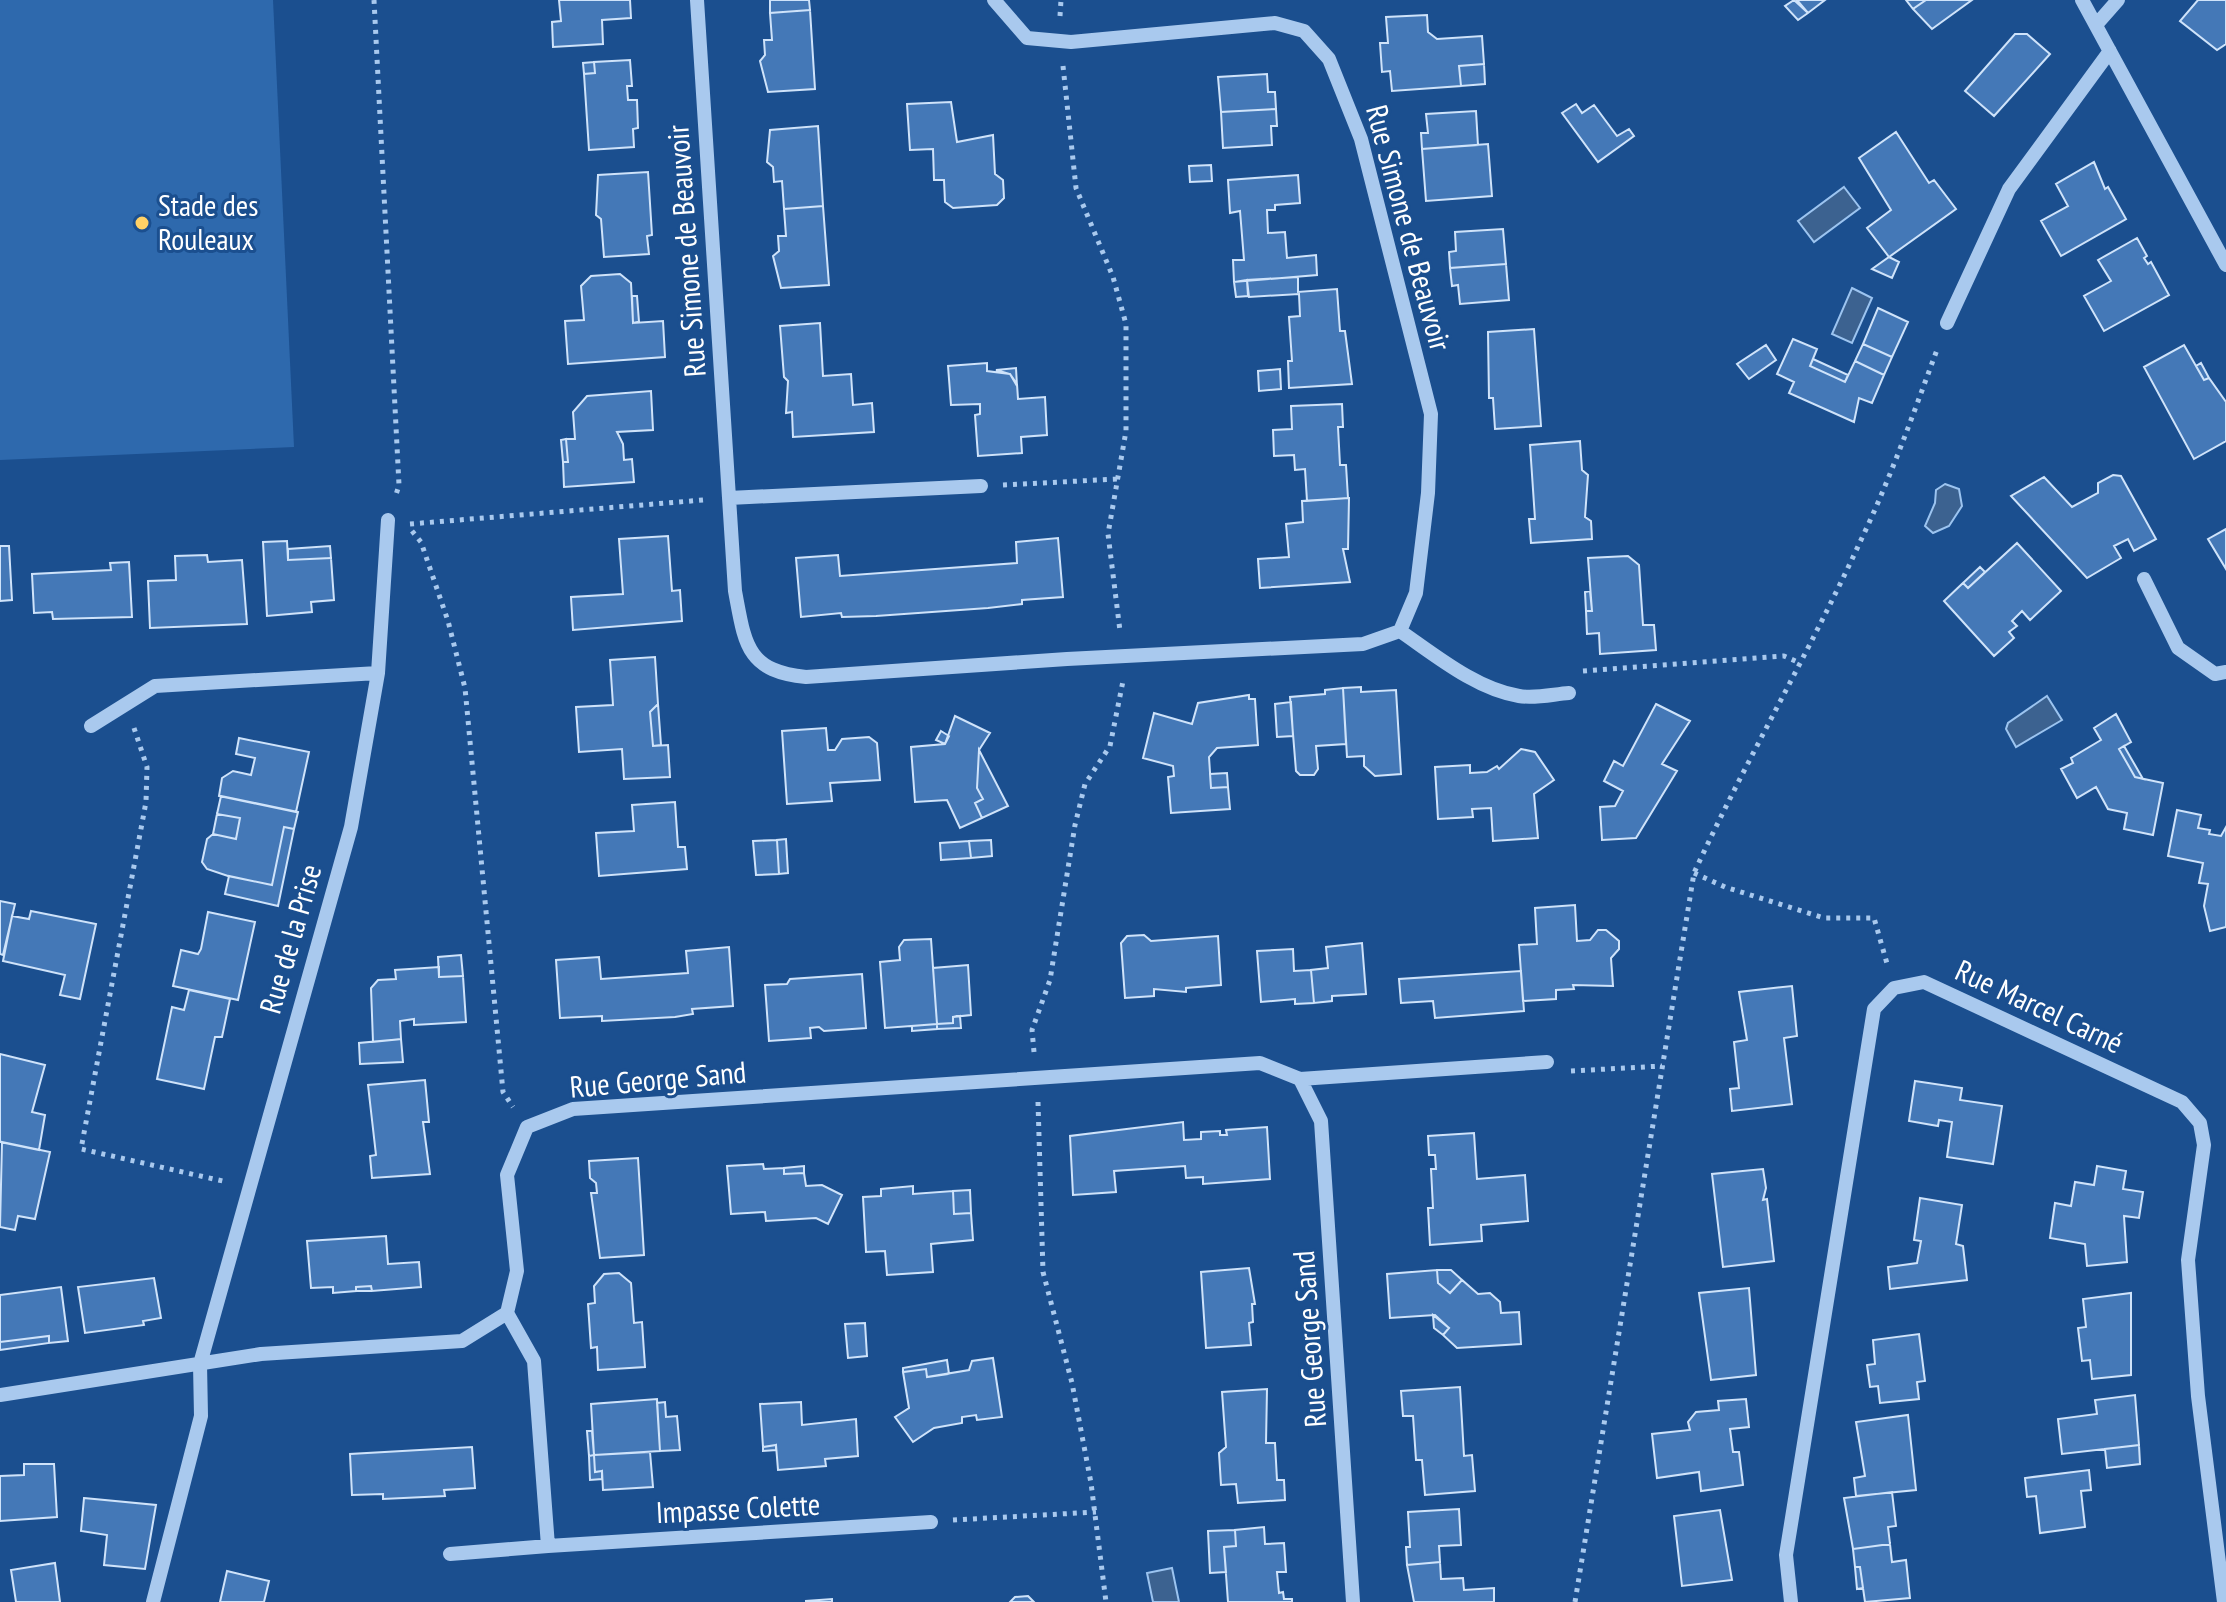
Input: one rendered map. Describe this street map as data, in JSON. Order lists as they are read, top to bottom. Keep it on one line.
{"streets":{"street":["Rue Simone de Beauvoir","Rue de la Prise","Rue Marcel Carné","Rue George Sand","Impasse Colette"]},"places":["Stade des Rouleaux"]}
